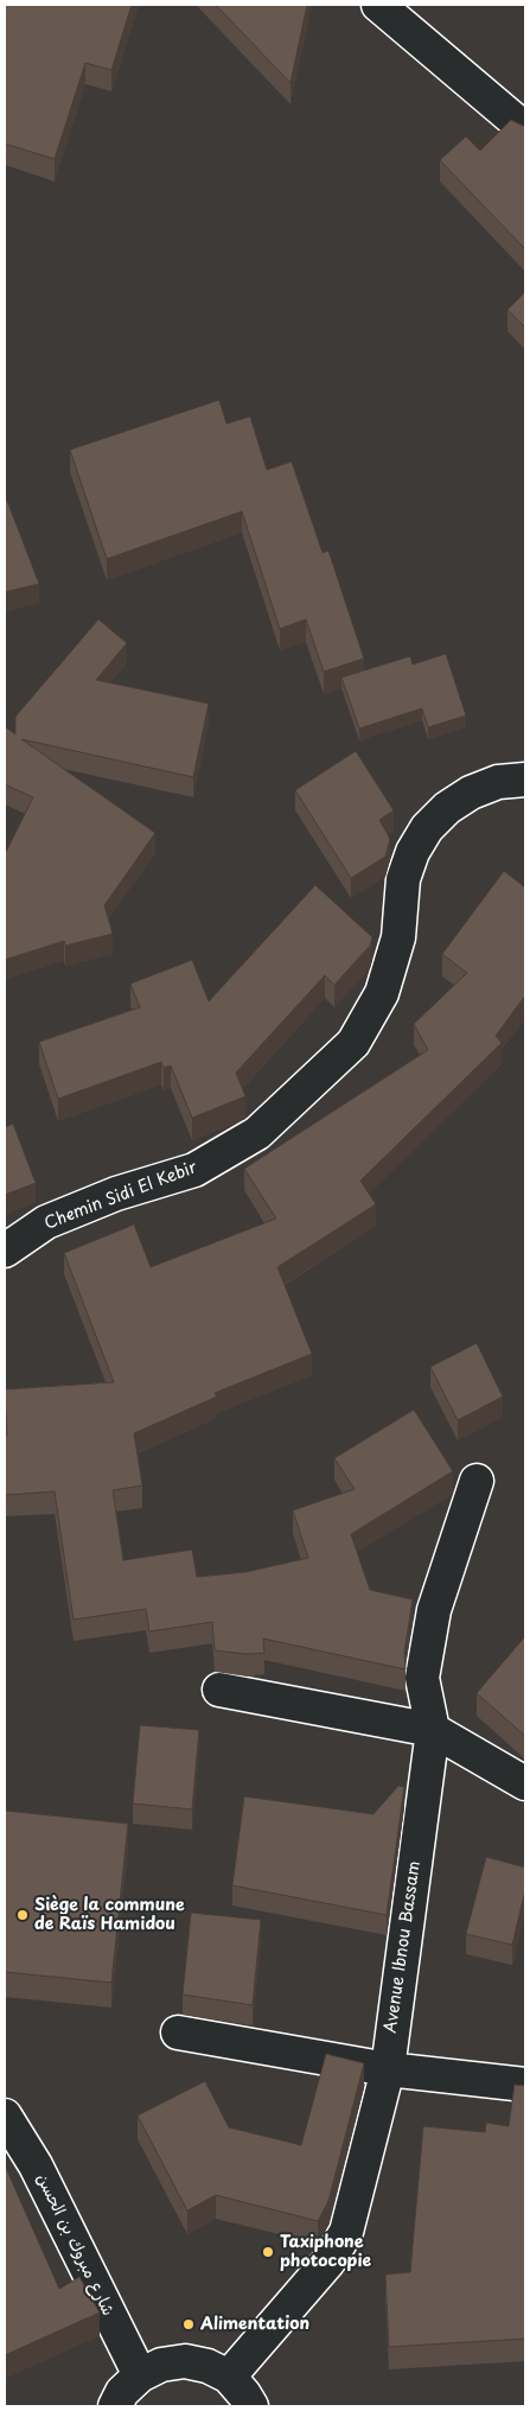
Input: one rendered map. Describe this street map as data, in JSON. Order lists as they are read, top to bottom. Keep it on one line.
{"streets":{"street":["Chemin Sidi El Kebir","Avenue Ibnou Bassam","شارع مبروك بن الحسن"]},"places":["Siège la commune de Raïs Hamidou","Taxiphone photocopie","Alimentation"]}
